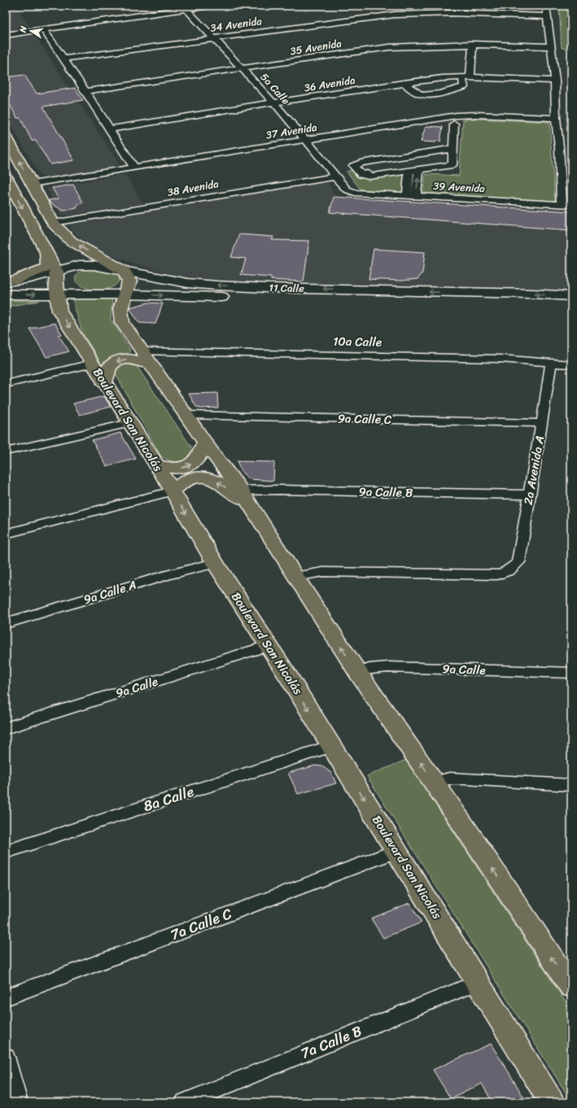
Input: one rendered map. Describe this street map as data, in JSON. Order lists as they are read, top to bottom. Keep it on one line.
{"streets":{"main road":["11 Calle","Boulevard San Nicolás"],"street":["34 Avenida","35 Avenida","36 Avenida","5a Calle","37 Avenida","39 Avenida","38 Avenida","10a Calle","9a Calle C","2a Avenida A","9a Calle B","9a Calle A","9a Calle","8a Calle","7a Calle C","7a Calle B"]},"crossings":[["34 Avenida","5a Calle"],["35 Avenida","5a Calle"],["36 Avenida","5a Calle"],["5a Calle","37 Avenida"],["5a Calle","39 Avenida"],["5a Calle","38 Avenida"],["11 Calle","Boulevard San Nicolás"],["10a Calle","2a Avenida A"],["9a Calle C","2a Avenida A"],["Boulevard San Nicolás","9a Calle A"],["Boulevard San Nicolás","9a Calle"],["Boulevard San Nicolás","8a Calle"],["Boulevard San Nicolás","7a Calle C"],["Boulevard San Nicolás","7a Calle B"],["2a Avenida A","9a Calle B"]],"north":"left"}
